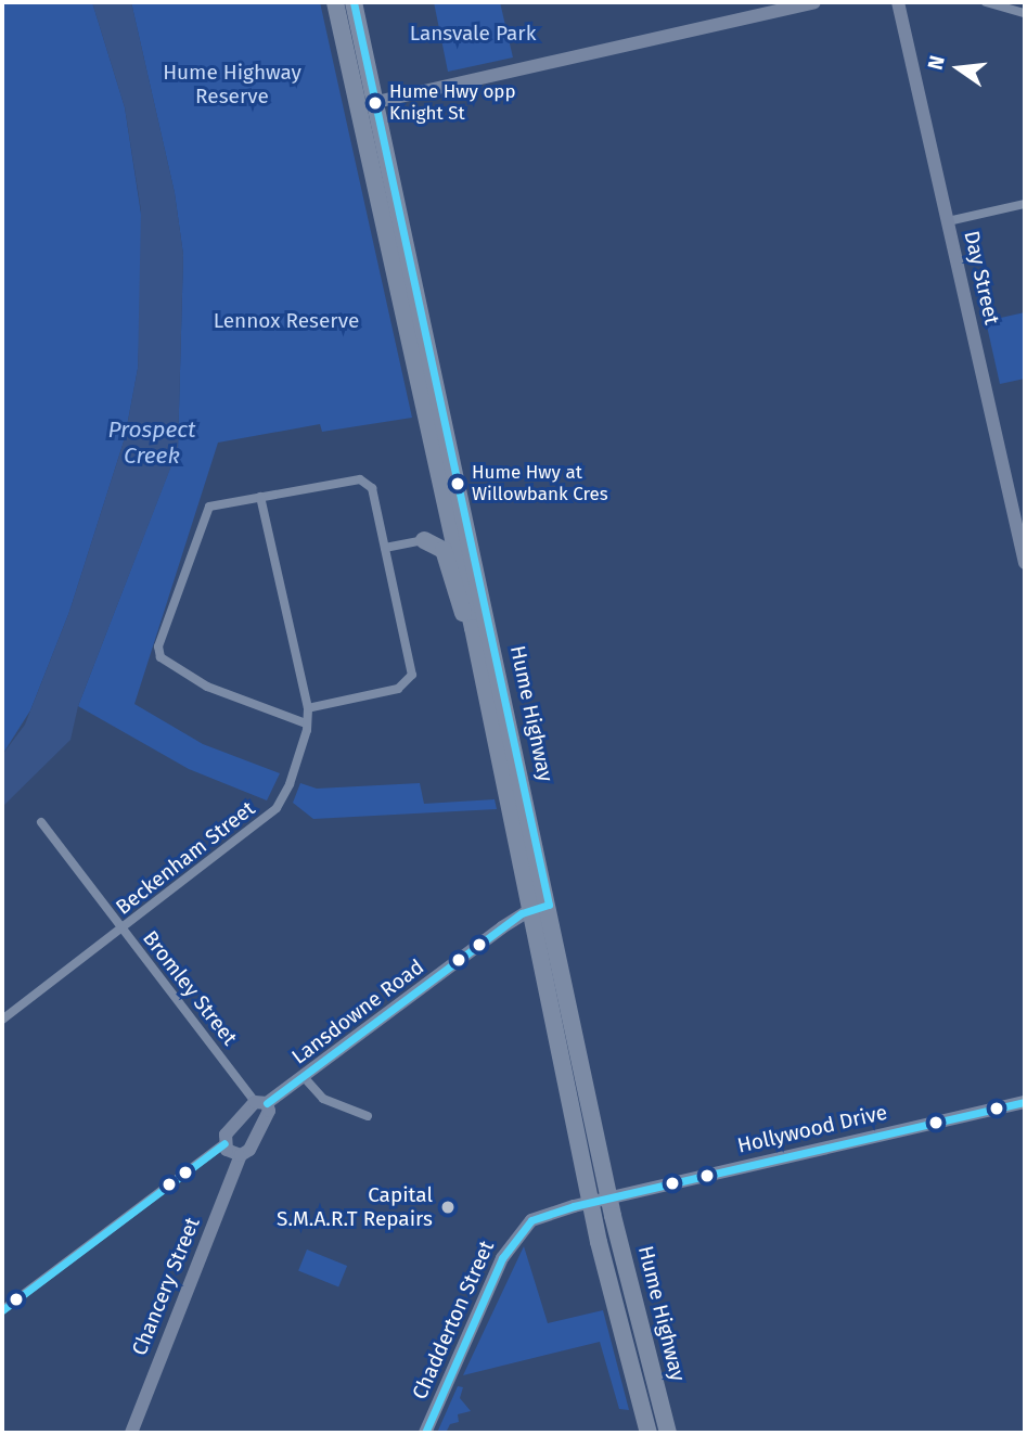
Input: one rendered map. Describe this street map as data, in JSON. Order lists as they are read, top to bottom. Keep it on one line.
{"streets":{"highway":["Hume Highway"],"street":["Day Street","Beckenham Street","Bromley Street","Lansdowne Road","Hollywood Drive","Chancery Street","Chadderton Street"]},"crossings":[["Hume Highway","Lansdowne Road"],["Hume Highway","Hollywood Drive"],["Hume Highway","Chadderton Street"],["Beckenham Street","Bromley Street"],["Bromley Street","Lansdowne Road"],["Bromley Street","Chancery Street"],["Lansdowne Road","Chancery Street"],["Hollywood Drive","Chadderton Street"]],"water":["Prospect Creek"],"parks":["Lansvale Park","Hume Highway Reserve","Lennox Reserve"],"places":["Hume Hwy opp Knight St","Hume Hwy at Willowbank Cres","Capital S.M.A.R.T Repairs"],"north":"left"}
